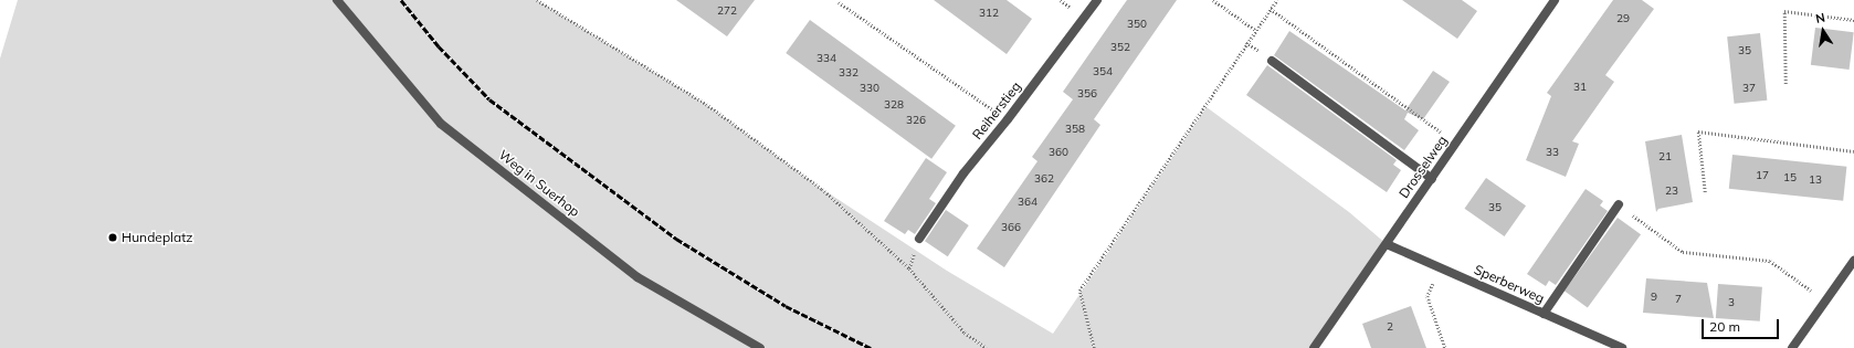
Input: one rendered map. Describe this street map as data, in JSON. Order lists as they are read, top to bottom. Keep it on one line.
{"streets":{"street":["Reiherstieg","Drosselweg","Weg in Suerhop","Sperberweg"]},"crossings":[["Drosselweg","Sperberweg"]],"places":["Hundeplatz"],"house_numbers":["272","312","29","350","352","35","334","354","332","31","330","37","356","328","326","358","360","33","21","17","15","362","13","23","364","35","366","9","7","3","2"],"scale_bar":"20 m","north":"top"}
